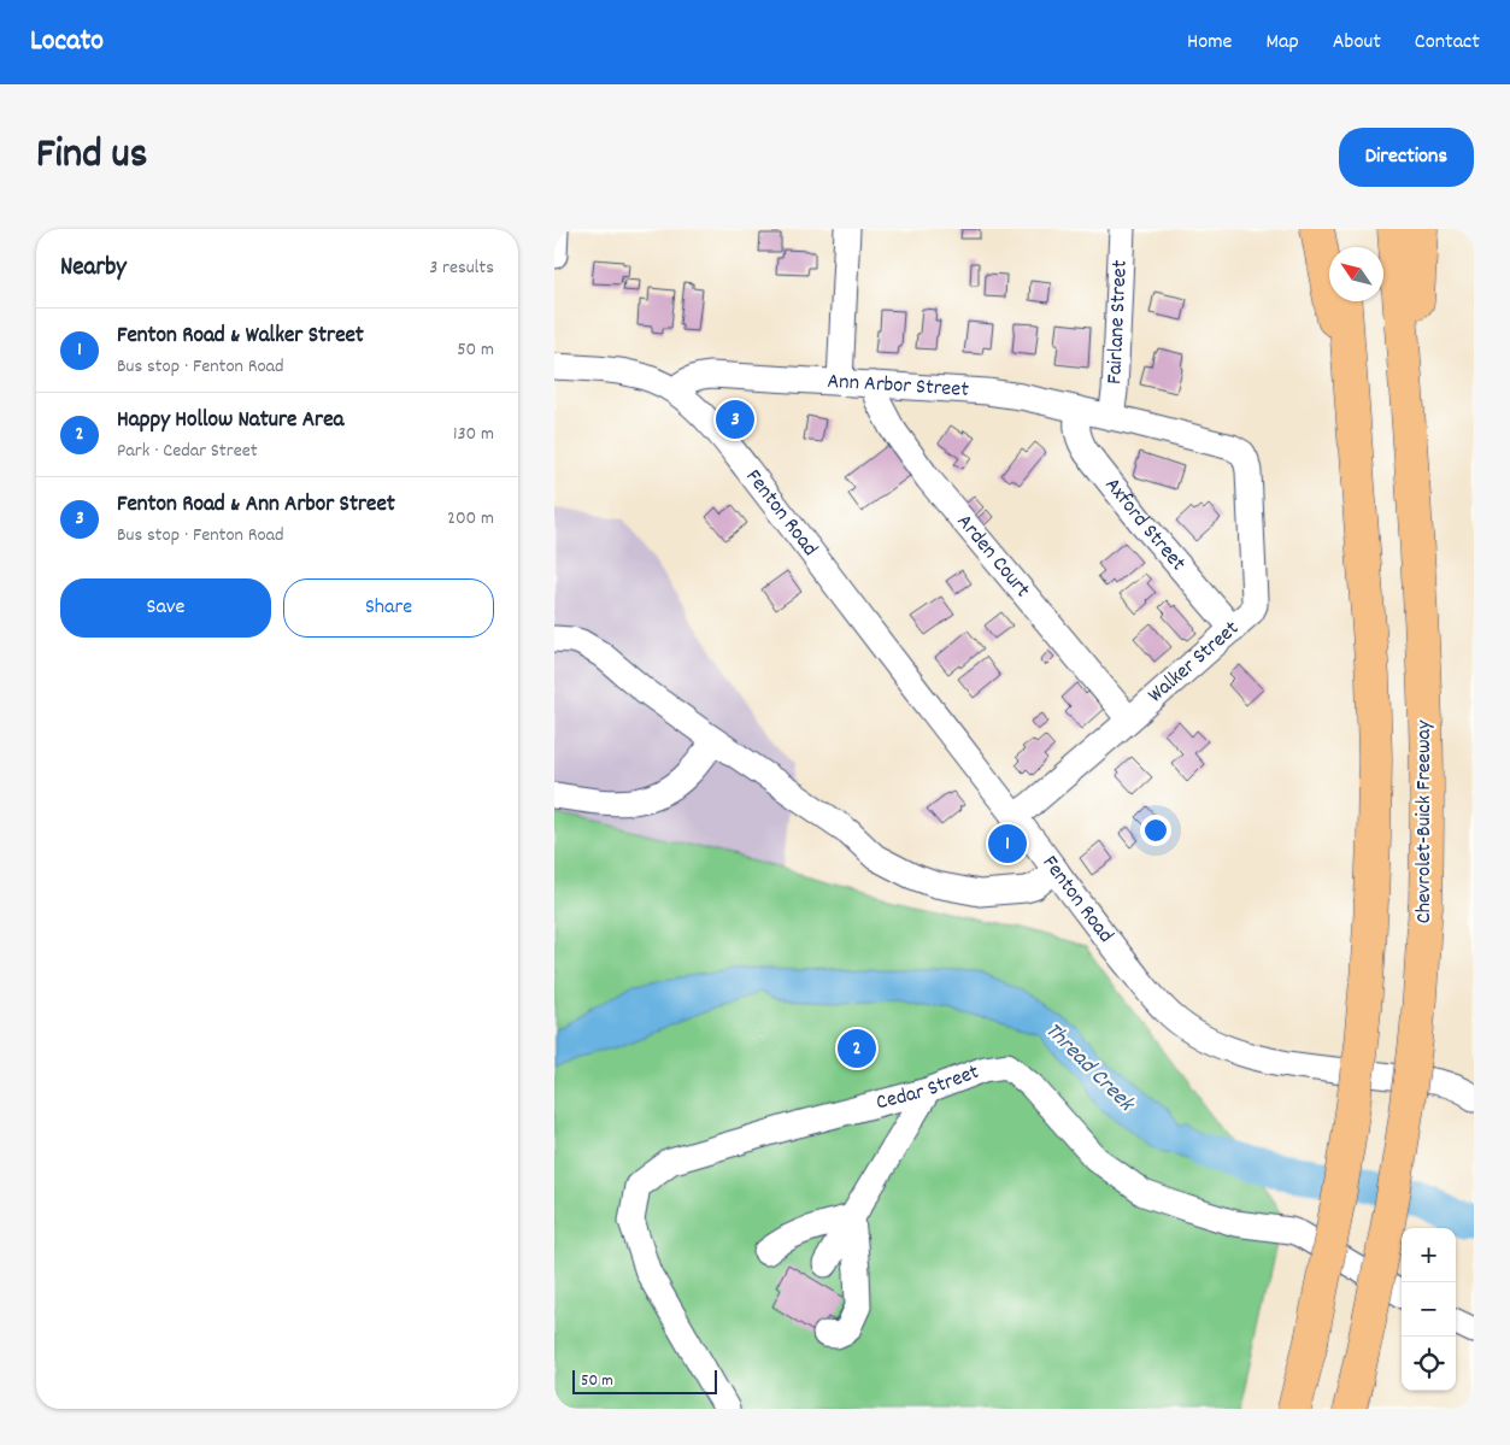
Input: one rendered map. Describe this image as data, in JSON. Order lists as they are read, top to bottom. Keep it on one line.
{"streets":{"highway":["Chevrolet-Buick Freeway"],"street":["Fairlane Street","Ann Arbor Street","Fenton Road","Axford Street","Arden Court","Walker Street","Cedar Street"]},"crossings":[["Fairlane Street","Ann Arbor Street"],["Ann Arbor Street","Fenton Road"],["Ann Arbor Street","Axford Street"],["Ann Arbor Street","Arden Court"],["Ann Arbor Street","Walker Street"],["Fenton Road","Walker Street"],["Axford Street","Walker Street"],["Arden Court","Walker Street"]],"water":["Thread Creek"],"scale_bar":"50 m","north":"top left","page":{"header":"Locato","nav":["Home","Map","About","Contact"],"title":"Find us","buttons":["Directions",["Save","Share"]],"heading":["Nearby","3 results"],"list":[{"mark":"1","name":"Fenton Road & Walker Street","note":"Bus stop · Fenton Road","value":"50 m"},{"mark":"2","name":"Happy Hollow Nature Area","note":"Park · Cedar Street","value":"130 m"},{"mark":"3","name":"Fenton Road & Ann Arbor Street","note":"Bus stop · Fenton Road","value":"200 m"}],"pins":["3","1","2"],"map_buttons":["+","−"],"scale":"50 m"}}
